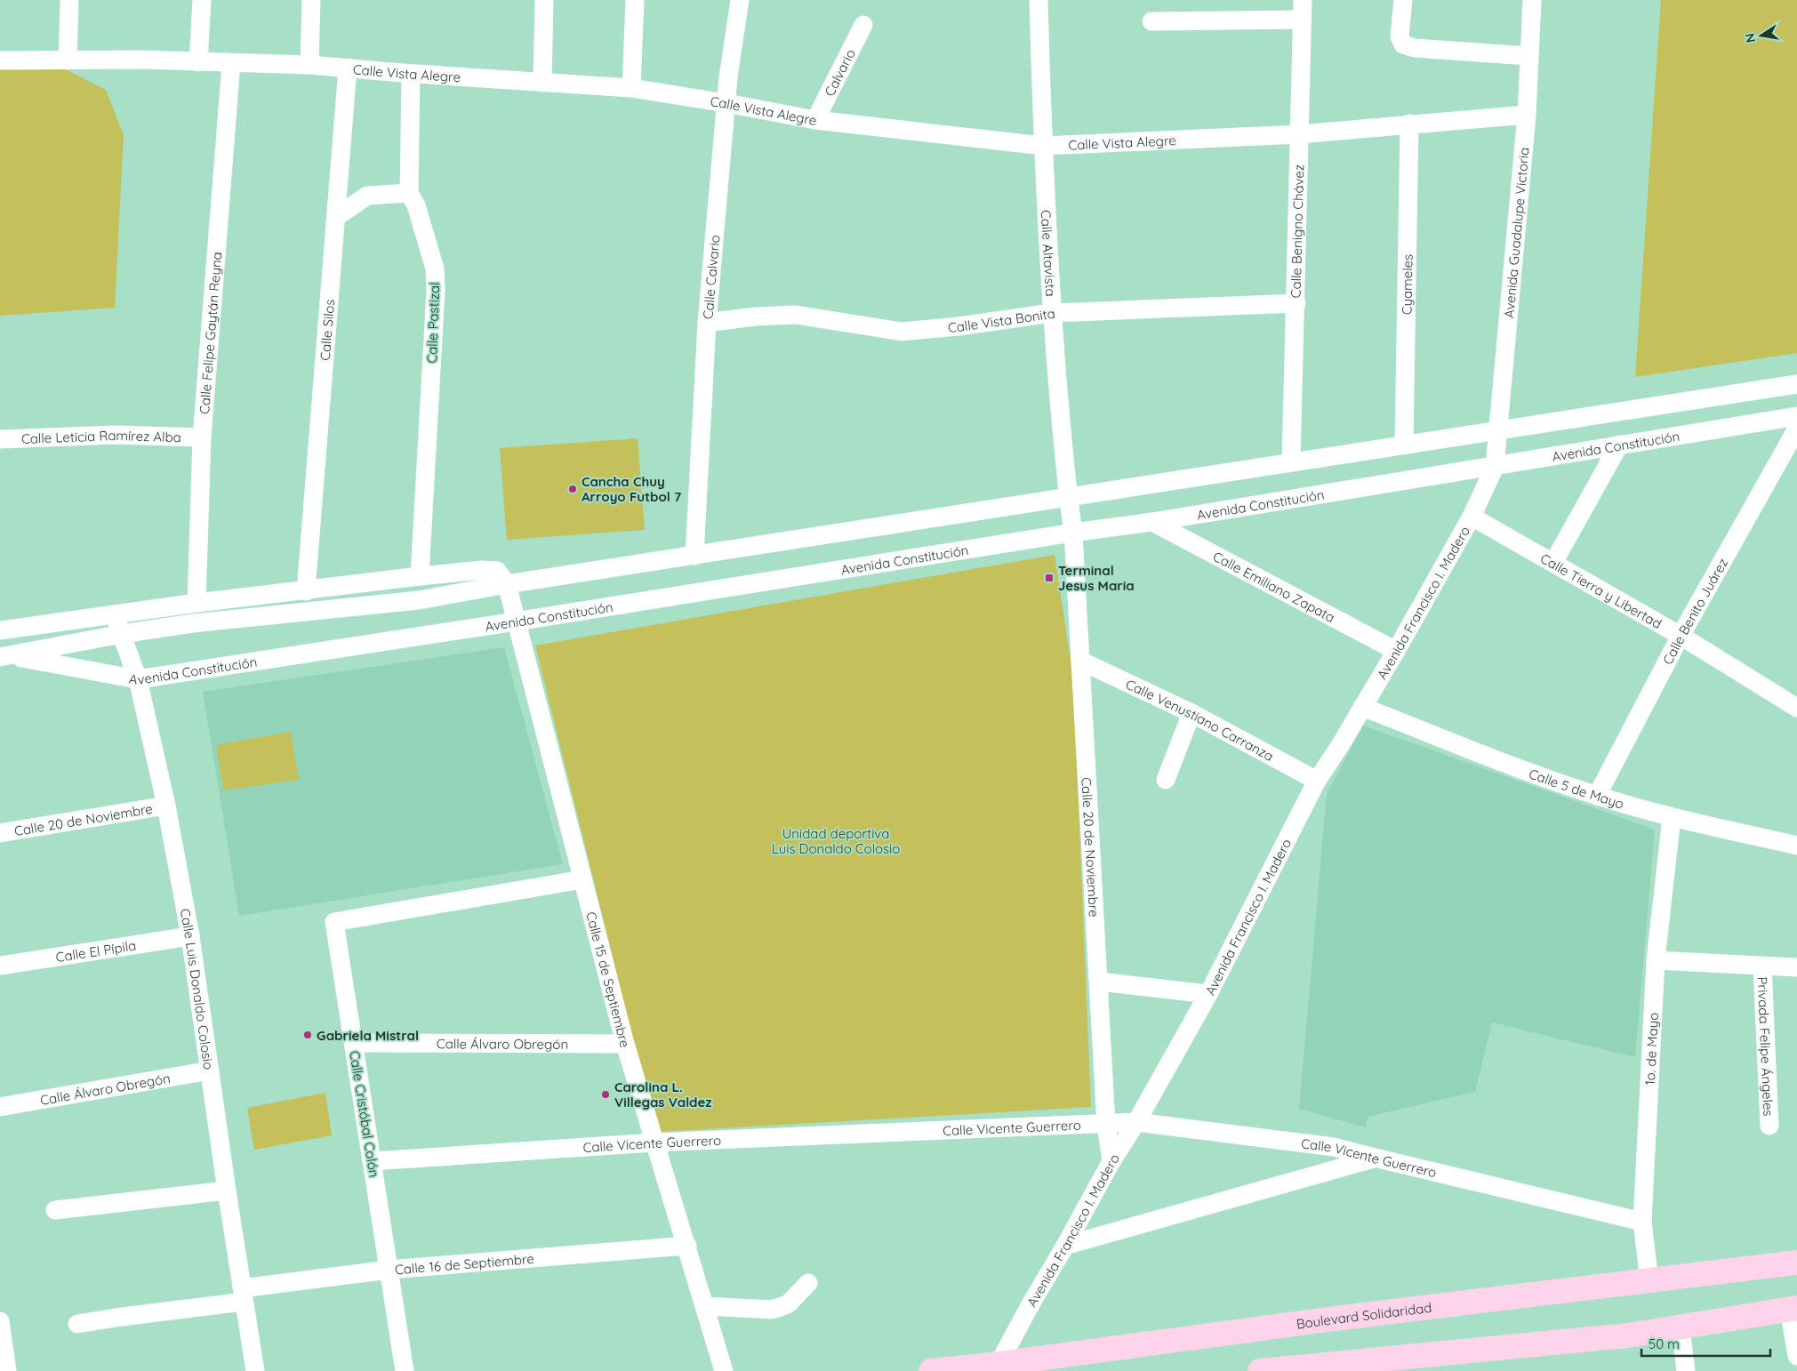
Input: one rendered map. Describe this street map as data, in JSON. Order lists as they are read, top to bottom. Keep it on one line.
{"streets":{"main road":["Boulevard Solidaridad"],"street":["Calle Vista Alegre","Calvario","Calle Benigno Chávez","Avenida Guadalupe Victoria","Calle Altavista","Calle Calvario","Cyameles","Calle Vista Bonita","Calle Pastizal","Calle Silos","Calle Felipe Gaytán Reyna","Calle Leticia Ramírez Alba","Avenida Constitución","Calle Emiliano Zapata","Calle Tierra y Libertad","Avenida Francisco I. Madero","Calle Benito Juárez","Calle Venustiano Carranza","Calle 5 de Mayo","Calle 20 de Noviembre","Calle El Pípila","Calle 15 de Septiembre","Calle Luis Donaldo Colosio","Calle Álvaro Obregón","Privada Felipe Ángeles","1o. de Mayo","Calle Cristóbal Colón","Calle Vicente Guerrero","Calle 16 de Septiembre"]},"crossings":[["Calle Vista Alegre","Calvario"],["Calle Vista Alegre","Calle Benigno Chávez"],["Calle Vista Alegre","Avenida Guadalupe Victoria"],["Calle Vista Alegre","Calle Altavista"],["Calle Vista Alegre","Calle Calvario"],["Calle Vista Alegre","Cyameles"],["Calle Vista Alegre","Calle Pastizal"],["Calle Vista Alegre","Calle Silos"],["Calle Vista Alegre","Calle Felipe Gaytán Reyna"],["Calle Benigno Chávez","Calle Vista Bonita"],["Calle Benigno Chávez","Avenida Constitución"],["Avenida Guadalupe Victoria","Avenida Constitución"],["Avenida Guadalupe Victoria","Avenida Francisco I. Madero"],["Calle Altavista","Calle Vista Bonita"],["Calle Altavista","Avenida Constitución"],["Calle Altavista","Calle 20 de Noviembre"],["Calle Calvario","Calle Vista Bonita"],["Calle Calvario","Avenida Constitución"],["Cyameles","Avenida Constitución"],["Calle Felipe Gaytán Reyna","Calle Leticia Ramírez Alba"],["Avenida Constitución","Calle Emiliano Zapata"],["Avenida Constitución","Avenida Francisco I. Madero"],["Avenida Constitución","Calle 20 de Noviembre"],["Avenida Constitución","Calle 15 de Septiembre"],["Avenida Constitución","Calle Luis Donaldo Colosio"],["Calle Emiliano Zapata","Avenida Francisco I. Madero"],["Calle Tierra y Libertad","Avenida Francisco I. Madero"],["Calle Tierra y Libertad","Calle Benito Juárez"],["Avenida Francisco I. Madero","Calle Venustiano Carranza"],["Avenida Francisco I. Madero","Calle 5 de Mayo"],["Avenida Francisco I. Madero","Calle 20 de Noviembre"],["Avenida Francisco I. Madero","Calle Vicente Guerrero"],["Avenida Francisco I. Madero","Boulevard Solidaridad"],["Calle Benito Juárez","Calle 5 de Mayo"],["Calle Venustiano Carranza","Calle 20 de Noviembre"],["Calle 5 de Mayo","1o. de Mayo"],["Calle 20 de Noviembre","Calle Luis Donaldo Colosio"],["Calle 20 de Noviembre","Calle Vicente Guerrero"],["Calle El Pípila","Calle Luis Donaldo Colosio"],["Calle 15 de Septiembre","Calle Álvaro Obregón"],["Calle 15 de Septiembre","Calle Cristóbal Colón"],["Calle 15 de Septiembre","Calle Vicente Guerrero"],["Calle 15 de Septiembre","Calle 16 de Septiembre"],["Calle Luis Donaldo Colosio","Calle Álvaro Obregón"],["Calle Luis Donaldo Colosio","Calle 16 de Septiembre"],["Calle Álvaro Obregón","Calle Cristóbal Colón"],["1o. de Mayo","Calle Vicente Guerrero"],["1o. de Mayo","Boulevard Solidaridad"],["Calle Cristóbal Colón","Calle Vicente Guerrero"],["Calle Cristóbal Colón","Calle 16 de Septiembre"]],"parks":["Unidad deportiva Luis Donaldo Colosio"],"places":{"other":["Cancha Chuy Arroyo Futbol 7","Gabriela Mistral","Carolina L. Villegas Valdez"],"transit":["Terminal Jesus Maria"]},"scale_bar":"50 m","north":"left"}
